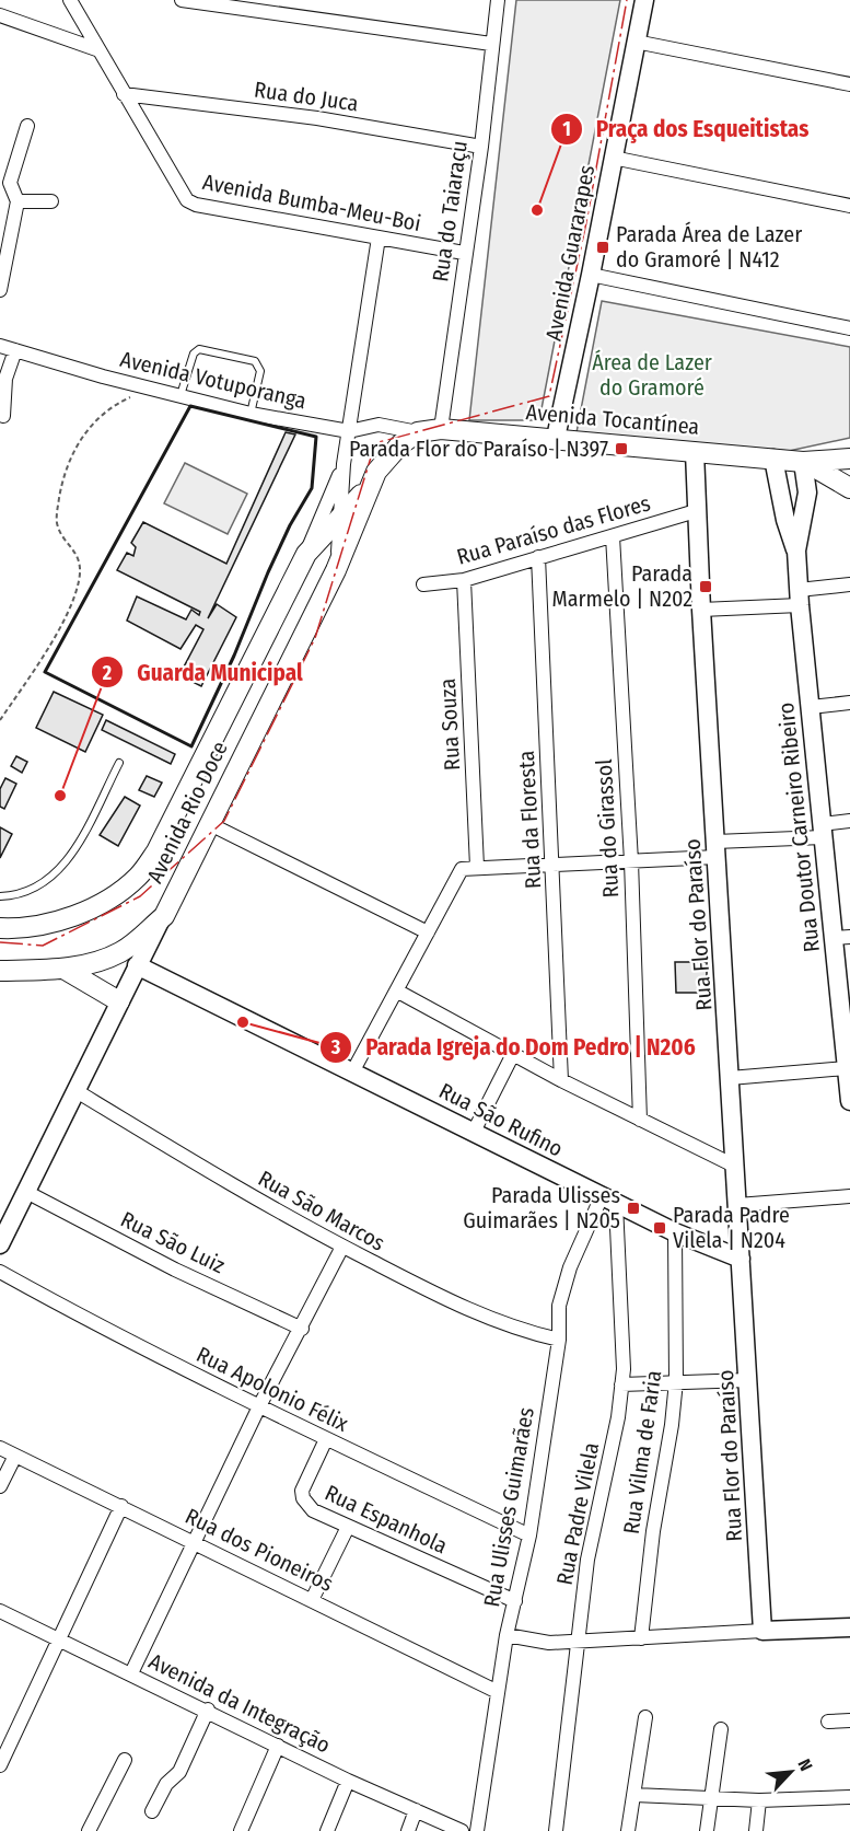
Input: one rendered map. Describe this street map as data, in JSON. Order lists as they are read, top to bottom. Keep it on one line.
{"streets":{"main road":["Avenida Tocantínea","Avenida Rio Doce"],"street":["Rua do Juca","Avenida Bumba-Meu-Boi","Rua do Taiaraçu","Avenida Guararapes","Avenida Votuporanga","Rua Paraíso das Flores","Rua Souza","Rua da Floresta","Rua Doutor Carneiro Ribeiro","Rua do Girassol","Rua Flor do Paraíso","Rua São Rufino","Rua São Marcos","Rua São Luiz","Rua Apolonio Félix","Rua Vilma de Faria","Rua Ulisses Guimarães","Rua Padre Vilela","Rua Espanhola","Rua dos Pioneiros","Avenida da Integração"]},"crossings":[["Rua do Juca","Avenida Bumba-Meu-Boi"],["Rua do Juca","Rua do Taiaraçu"],["Avenida Bumba-Meu-Boi","Rua do Taiaraçu"],["Avenida Bumba-Meu-Boi","Avenida Rio Doce"],["Rua do Taiaraçu","Avenida Tocantínea"],["Avenida Guararapes","Avenida Tocantínea"],["Avenida Votuporanga","Avenida Tocantínea"],["Avenida Votuporanga","Avenida Rio Doce"],["Avenida Tocantínea","Avenida Rio Doce"],["Avenida Tocantínea","Rua Doutor Carneiro Ribeiro"],["Avenida Tocantínea","Rua Flor do Paraíso"],["Rua Paraíso das Flores","Rua Souza"],["Rua Paraíso das Flores","Rua da Floresta"],["Rua Paraíso das Flores","Rua do Girassol"],["Rua Paraíso das Flores","Rua Flor do Paraíso"],["Rua Flor do Paraíso","Rua São Rufino"],["Rua São Rufino","Rua Vilma de Faria"],["Rua São Rufino","Rua Ulisses Guimarães"],["Rua São Rufino","Rua Padre Vilela"],["Rua São Marcos","Rua Ulisses Guimarães"],["Rua Apolonio Félix","Rua Ulisses Guimarães"],["Rua Apolonio Félix","Rua Espanhola"],["Rua Ulisses Guimarães","Rua Padre Vilela"],["Rua Ulisses Guimarães","Rua Espanhola"],["Rua Ulisses Guimarães","Rua dos Pioneiros"]],"parks":["Área de Lazer do Gramoré"],"places":{"other":["Praça dos Esqueitistas","Guarda Municipal","Parada Igreja do Dom Pedro | N206"],"transit":["Parada Área de Lazer do Gramoré | N412","Parada Flor do Paraíso | N397","Parada Marmelo | N202","Parada Ulisses Guimarães | N205","Parada Padre Vilela | N204"]},"north":"top right"}
